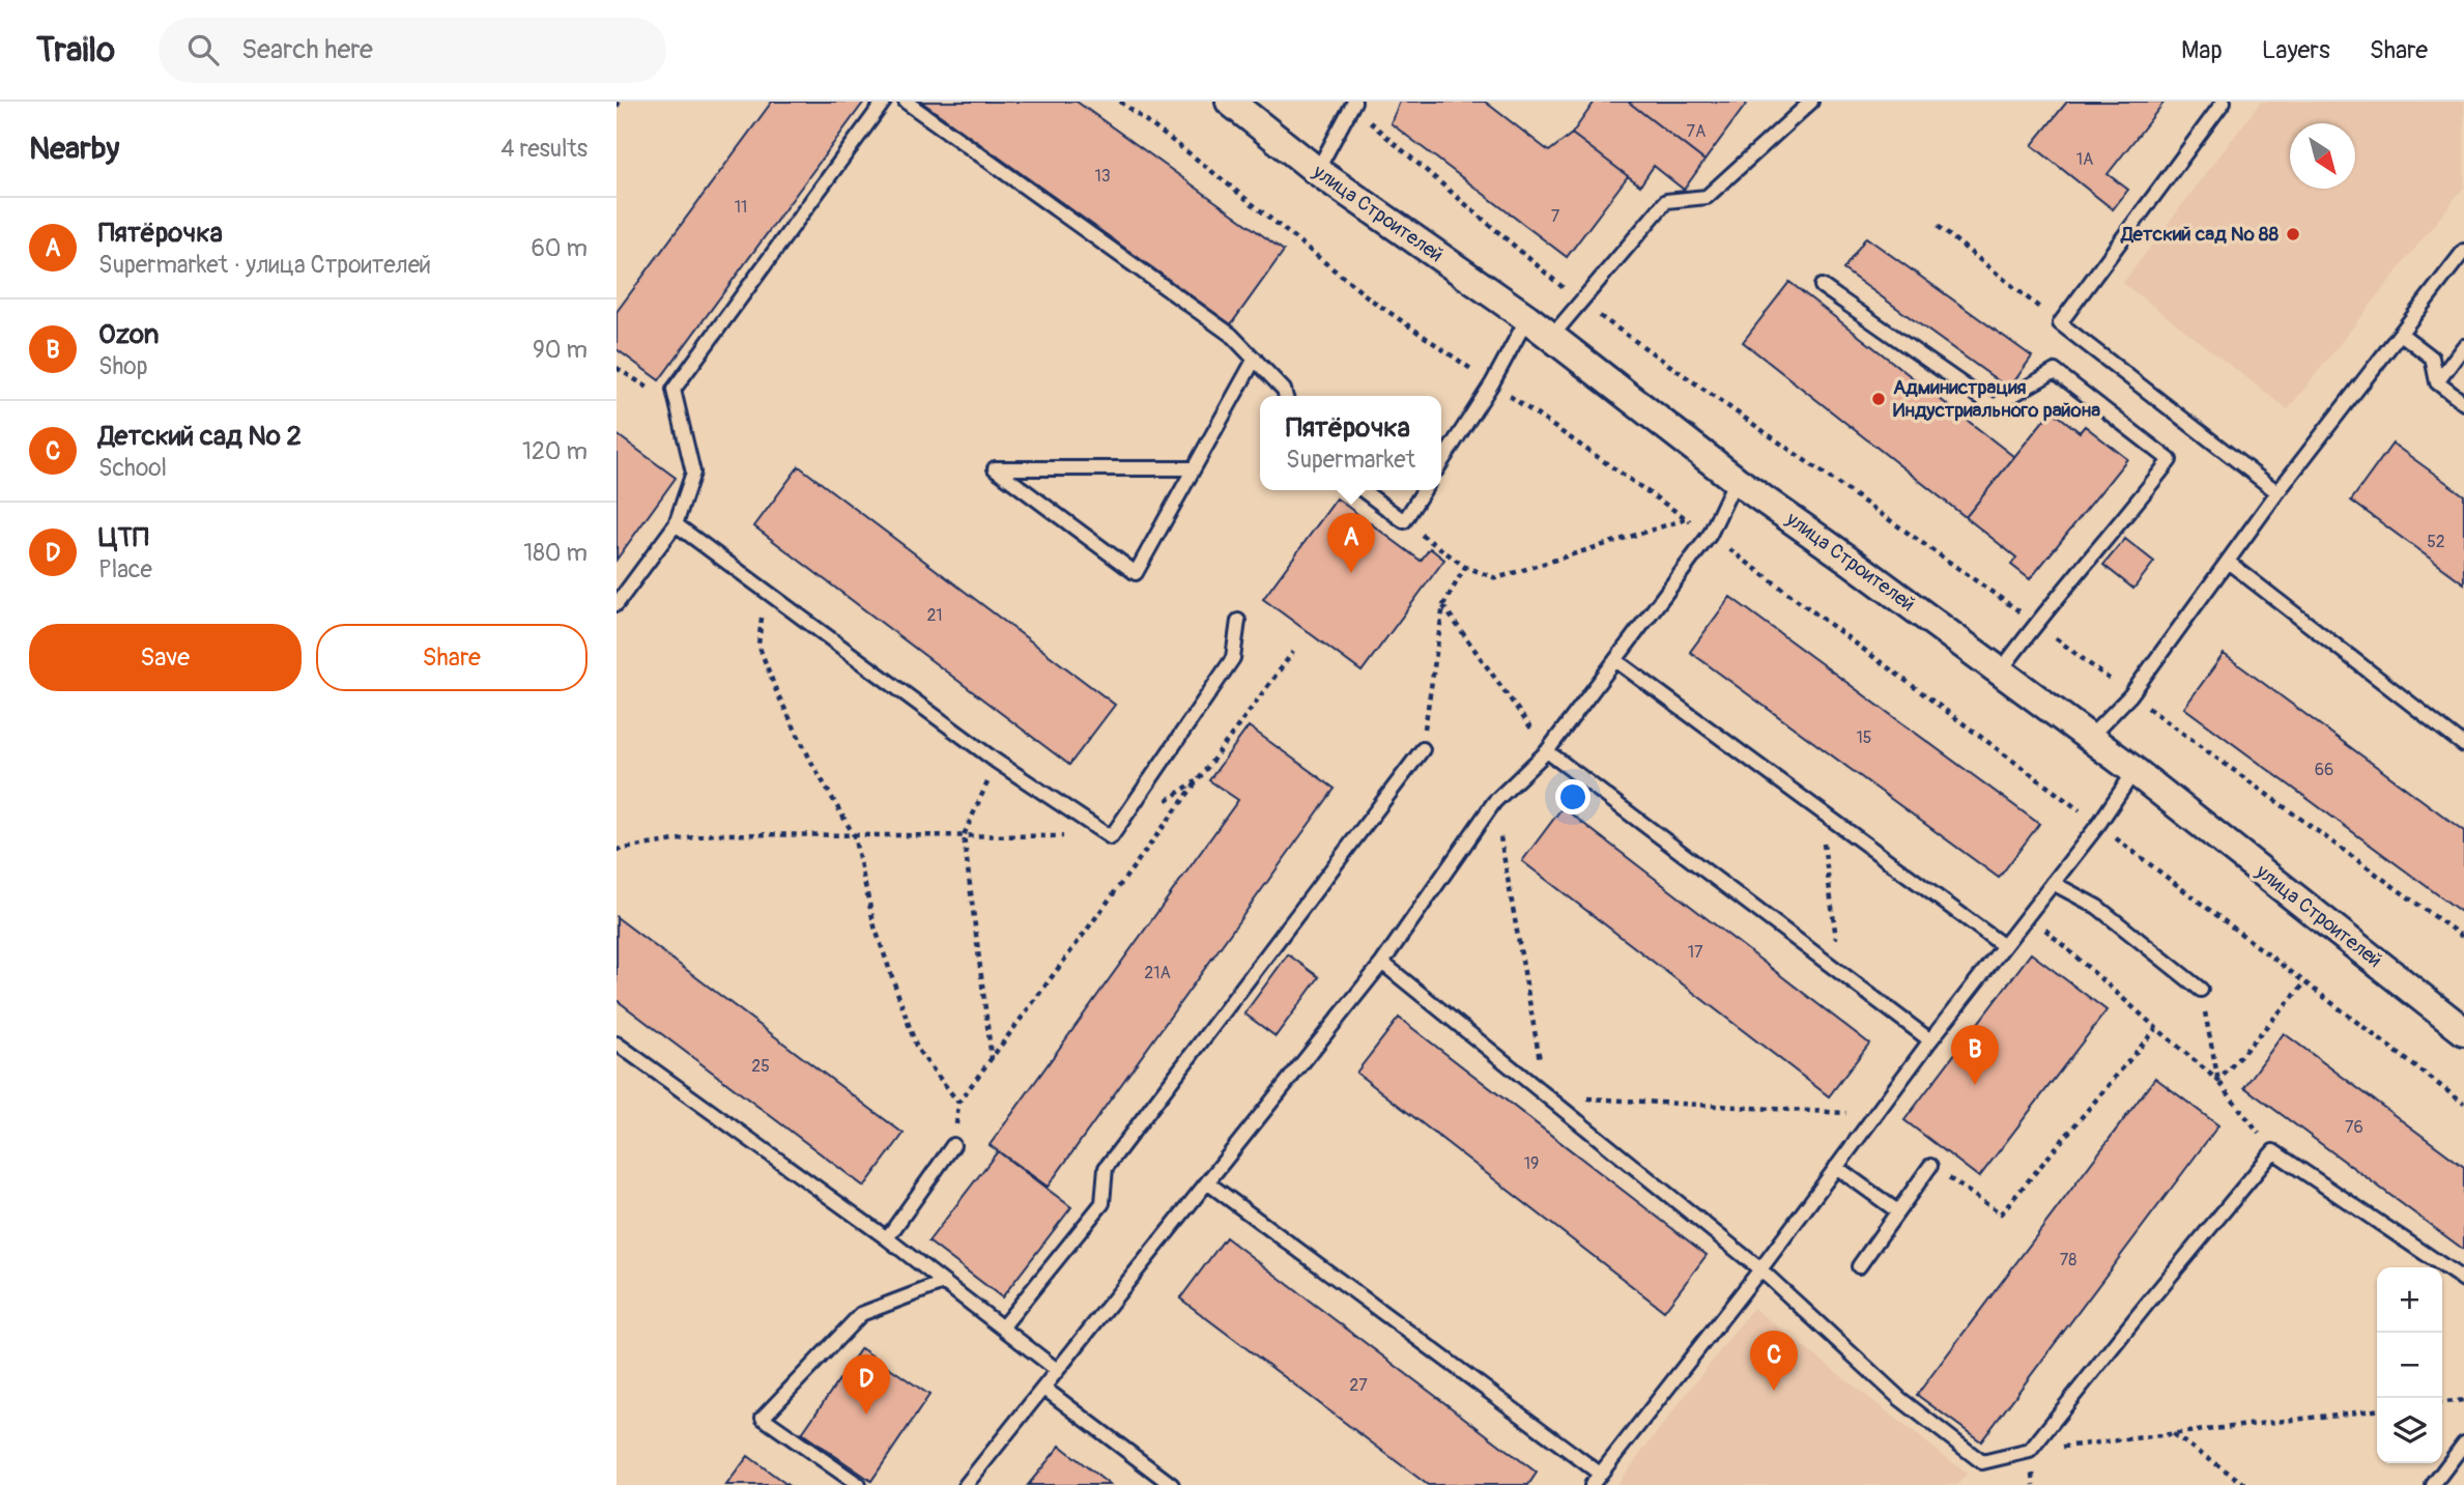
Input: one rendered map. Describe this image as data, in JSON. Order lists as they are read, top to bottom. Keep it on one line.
{"streets":{"street":["улица Строителей"]},"places":["Детский сад № 88","Администрация Индустриального района"],"house_numbers":["7А","1А","13","11","7","52","21","15","66","17","21А","25","76","19","78","27"],"north":"bottom right","page":{"header":"Trailo","search":"Search here","nav":["Map","Layers","Share"],"heading":["Nearby","4 results"],"list":[{"mark":"A","name":"Пятёрочка","note":"Supermarket · улица Строителей","value":"60 m"},{"mark":"B","name":"Ozon","note":"Shop","value":"90 m"},{"mark":"C","name":"Детский сад № 2","note":"School","value":"120 m"},{"mark":"D","name":"ЦТП","note":"Place","value":"180 m"}],"popup":["Пятёрочка","Supermarket"],"pins":["A","B","C","D"],"buttons":["Save","Share"],"map_buttons":["+","−"]}}
